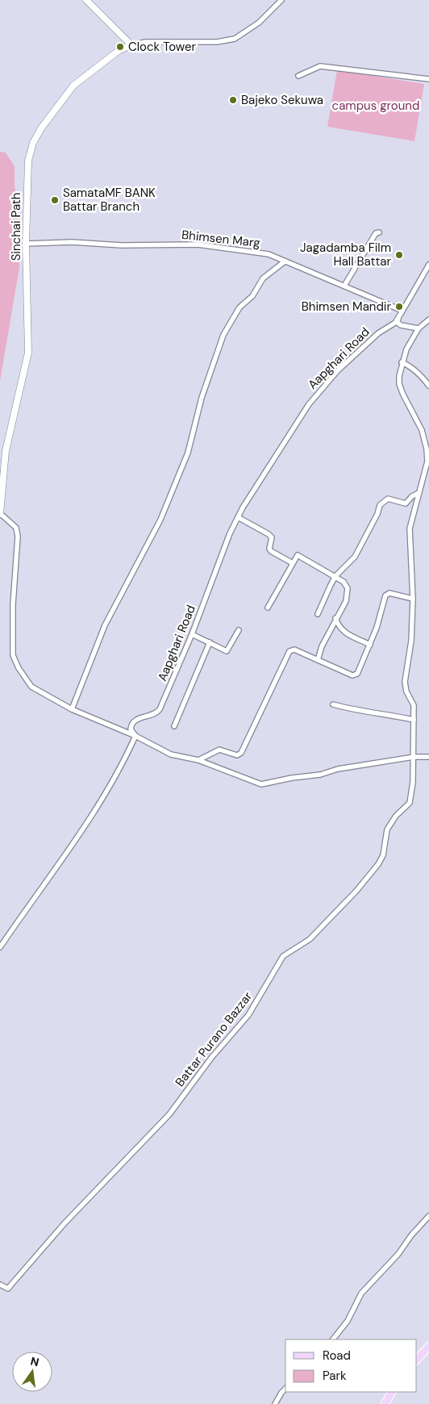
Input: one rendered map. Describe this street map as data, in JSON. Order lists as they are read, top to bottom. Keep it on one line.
{"streets":{"street":["Sinchai Path","Bhimsen Marg","Aapghari Road","Battar Purano Bazzar"]},"crossings":[["Sinchai Path","Bhimsen Marg"],["Bhimsen Marg","Aapghari Road"]],"parks":["campus ground"],"places":["Clock Tower","Bajeko Sekuwa","SamataMF BANK Battar Branch","Jagadamba Film Hall Battar","Bhimsen Mandir"],"legend":["Road","Park"],"north":"top"}
